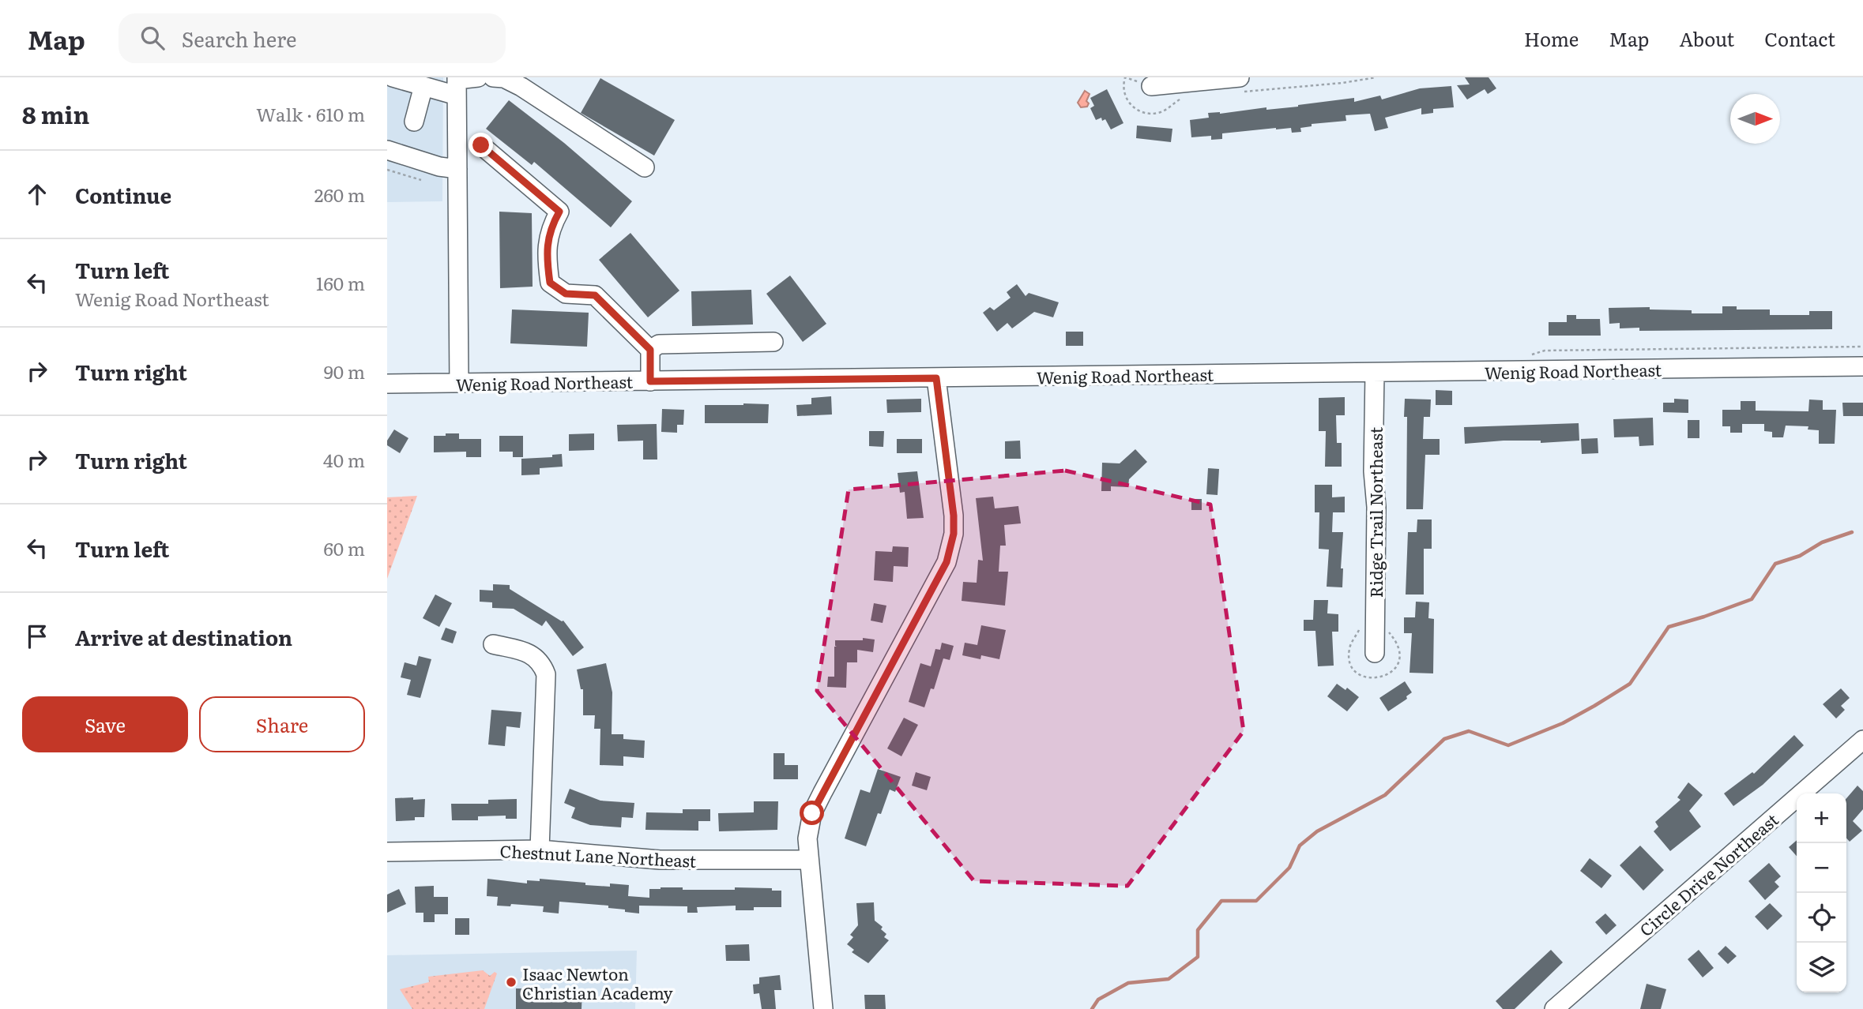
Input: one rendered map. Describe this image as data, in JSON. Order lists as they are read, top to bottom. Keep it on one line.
{"streets":{"street":["Wenig Road Northeast","Ridge Trail Northeast","Chestnut Lane Northeast","Circle Drive Northeast"]},"crossings":[["Wenig Road Northeast","Ridge Trail Northeast"]],"places":["Isaac Newton Christian Academy"],"north":"right","page":{"header":"Map","search":"Search here","nav":["Home","Map","About","Contact"],"heading":["8 min","Walk · 610 m"],"list":[["Continue","260 m"],["Turn left","Wenig Road Northeast","160 m"],["Turn right","90 m"],["Turn right","40 m"],["Turn left","60 m"],"Arrive at destination"],"buttons":["Save","Share"],"map_buttons":["+","−"]}}
